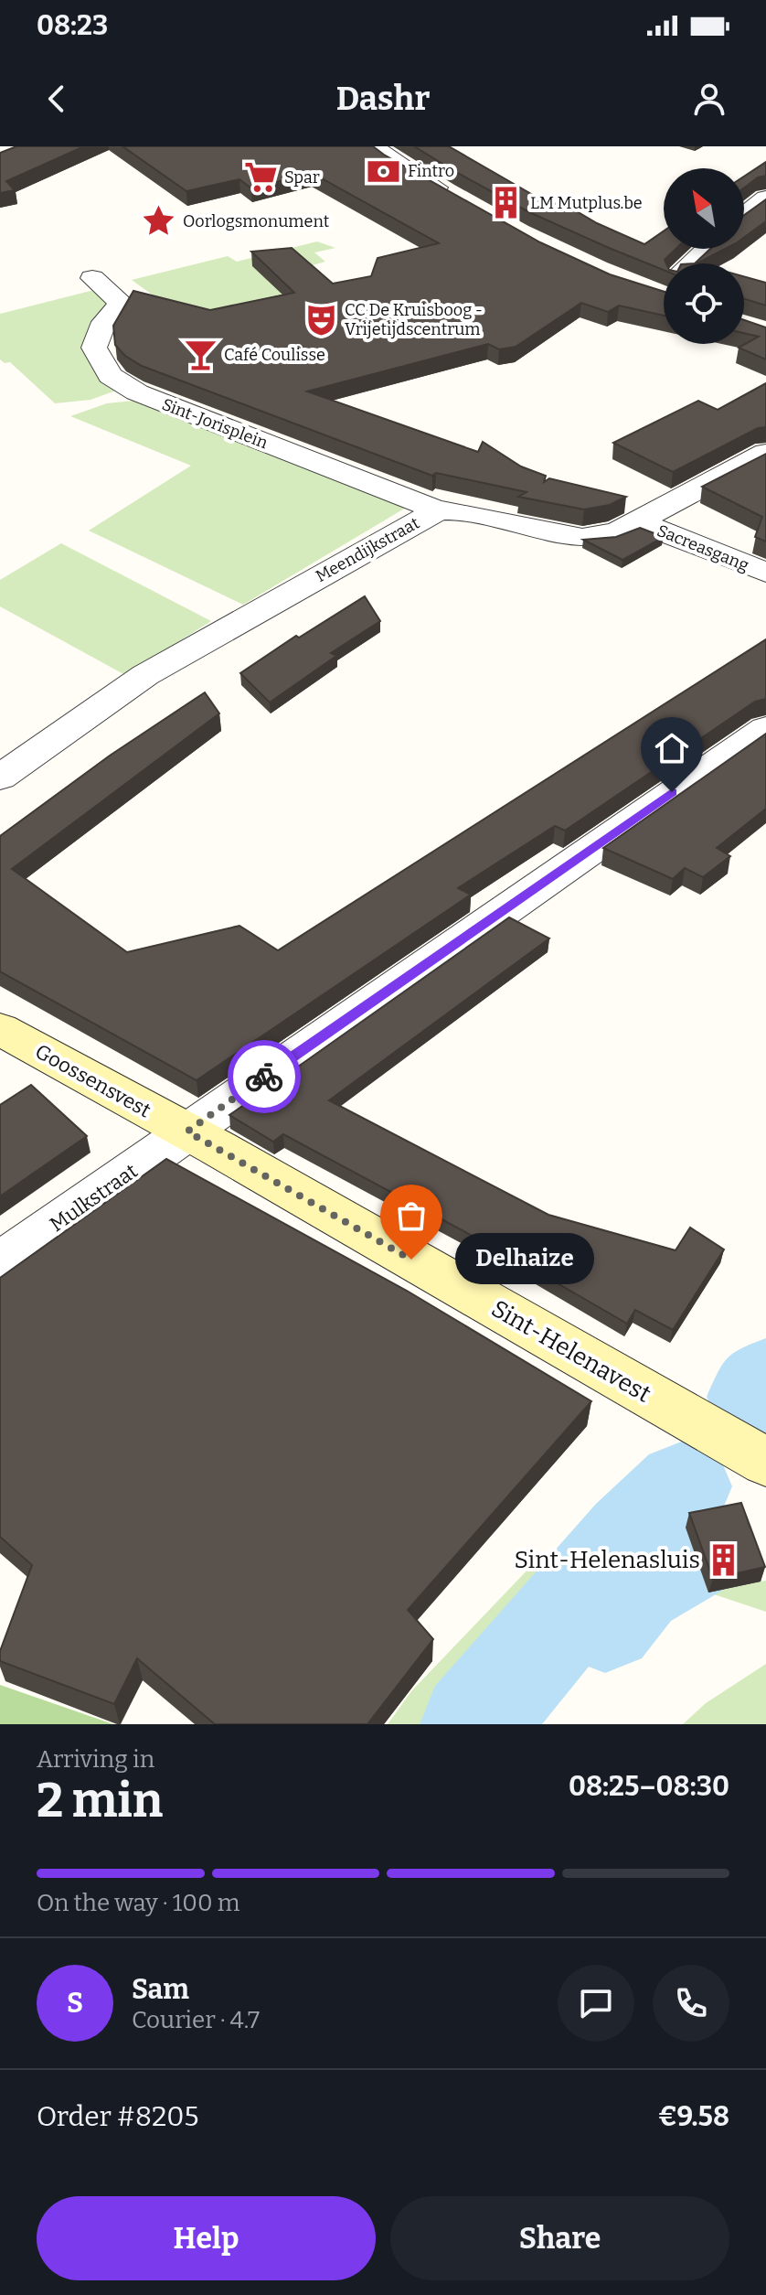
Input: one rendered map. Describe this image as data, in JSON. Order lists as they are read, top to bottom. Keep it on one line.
{"streets":{"street":["Sint-Jorisplein","Sacreasgang","Meendijkstraat","Goossensvest","Mulkstraat","Sint-Helenavest"]},"crossings":[["Sint-Jorisplein","Meendijkstraat"],["Sacreasgang","Meendijkstraat"],["Goossensvest","Mulkstraat"],["Goossensvest","Sint-Helenavest"],["Mulkstraat","Sint-Helenavest"]],"places":{"bank":["Fintro"],"supermarket":["Spar"],"building":["LM Mutplus.be","Sint-Helenasluis"],"place":["Oorlogsmonument"],"theatre":["CC De Kruisboog - Vrijetijdscentrum"],"bar":["Café Coulisse"],"other":["Delhaize"]},"north":"top left","page":{"status":"08:23","header":"Dashr","bubble":"Delhaize","heading":["2 min","Arriving in","08:25–08:30"],"panel":["Sam","Courier · 4.7","Order #8205","€9.58"],"bar":"On the way · 100 m","round":"S","buttons":["Help","Share"]}}
